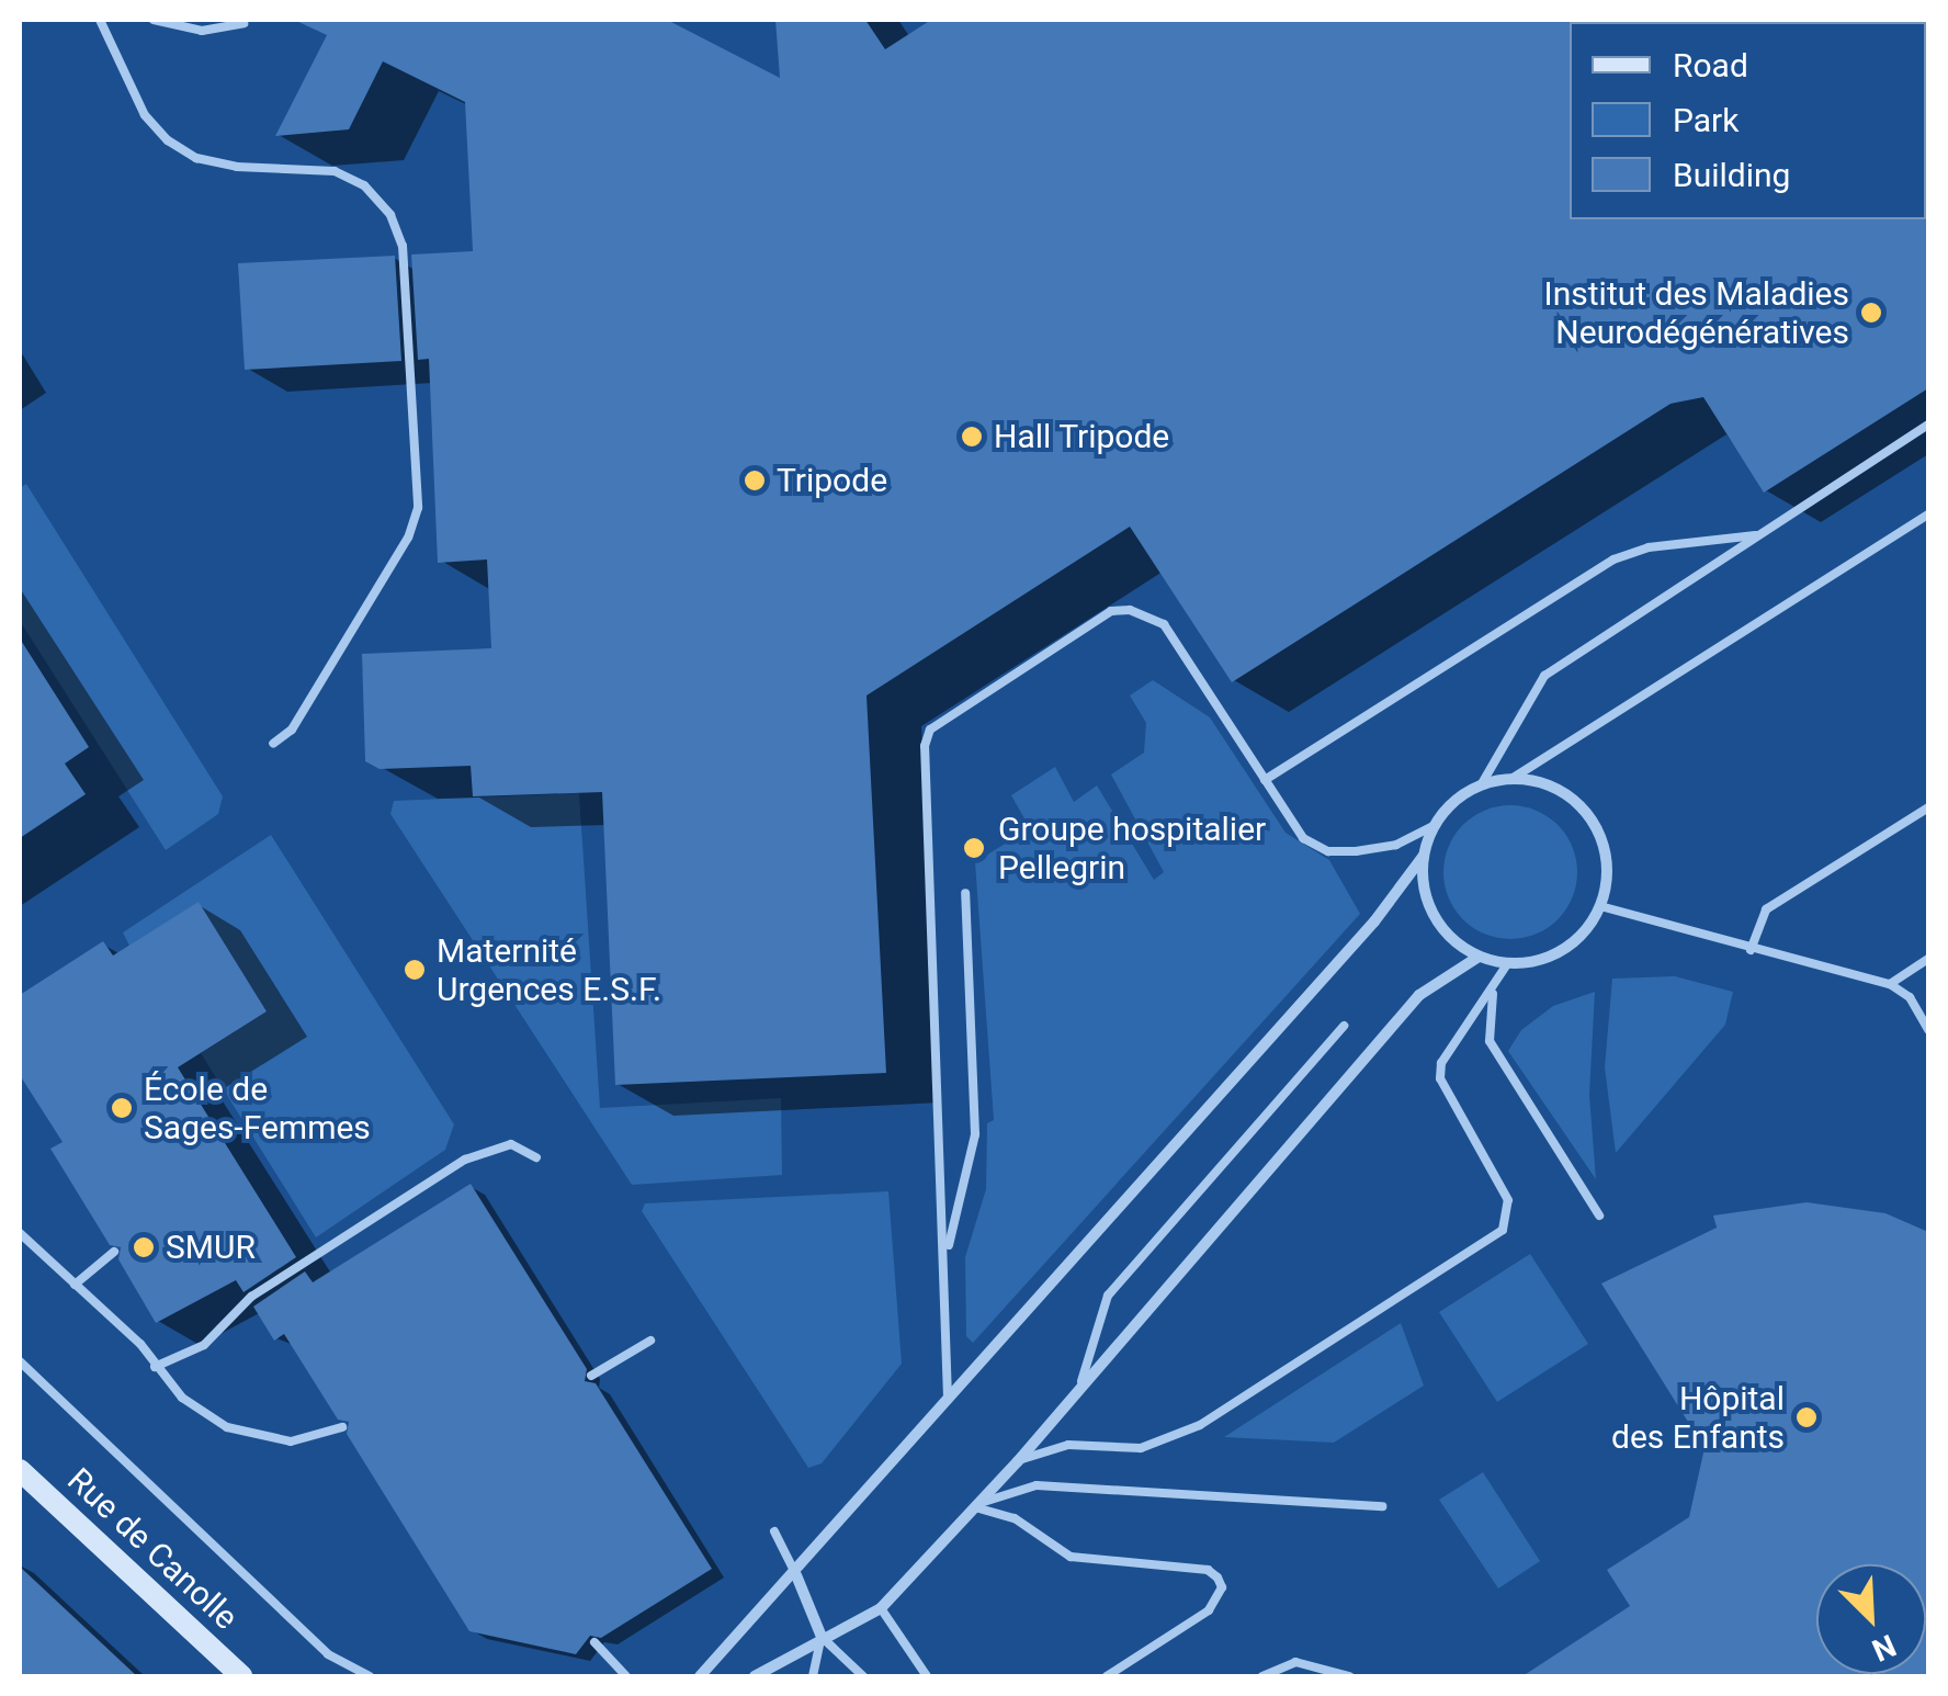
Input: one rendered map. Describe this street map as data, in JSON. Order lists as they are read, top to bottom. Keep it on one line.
{"streets":{"street":["Rue de Canolle"]},"places":["Institut des Maladies Neurodégénératives","Hall Tripode","Tripode","Groupe hospitalier Pellegrin","Maternité Urgences E.S.F.","École de Sages-Femmes","SMUR","Hôpital des Enfants"],"legend":["Road","Park","Building"],"north":"bottom right"}
